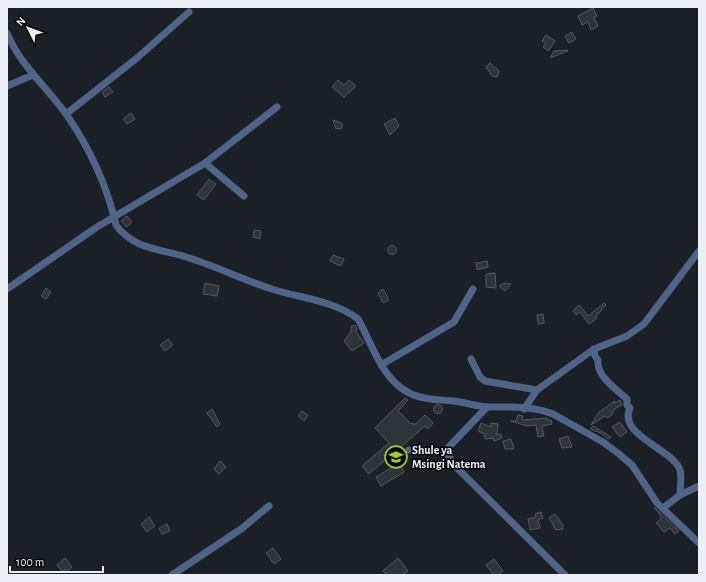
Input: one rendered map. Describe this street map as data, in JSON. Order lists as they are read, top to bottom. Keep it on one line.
{"places":{"school or university":["Shule ya Msingi Natema"]},"scale_bar":"100 m","north":"top left"}
